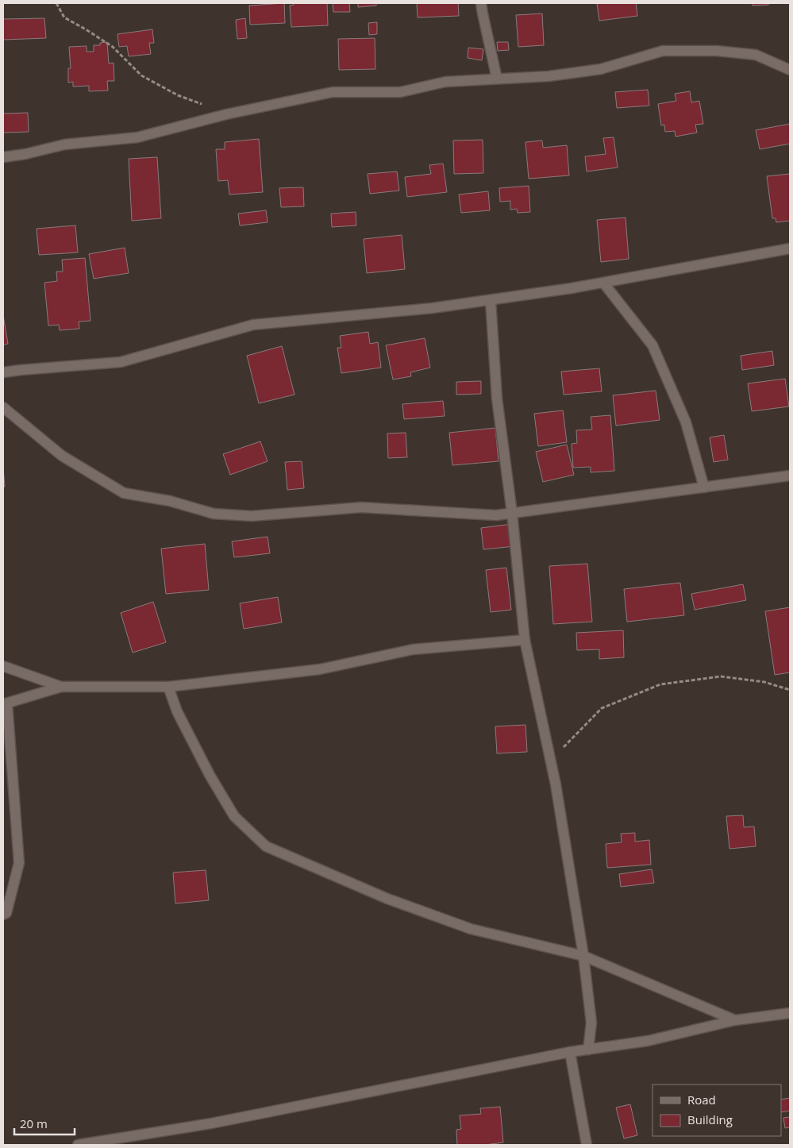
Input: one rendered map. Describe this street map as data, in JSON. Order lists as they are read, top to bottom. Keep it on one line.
{"legend":["Road","Building"],"scale_bar":"20 m"}
